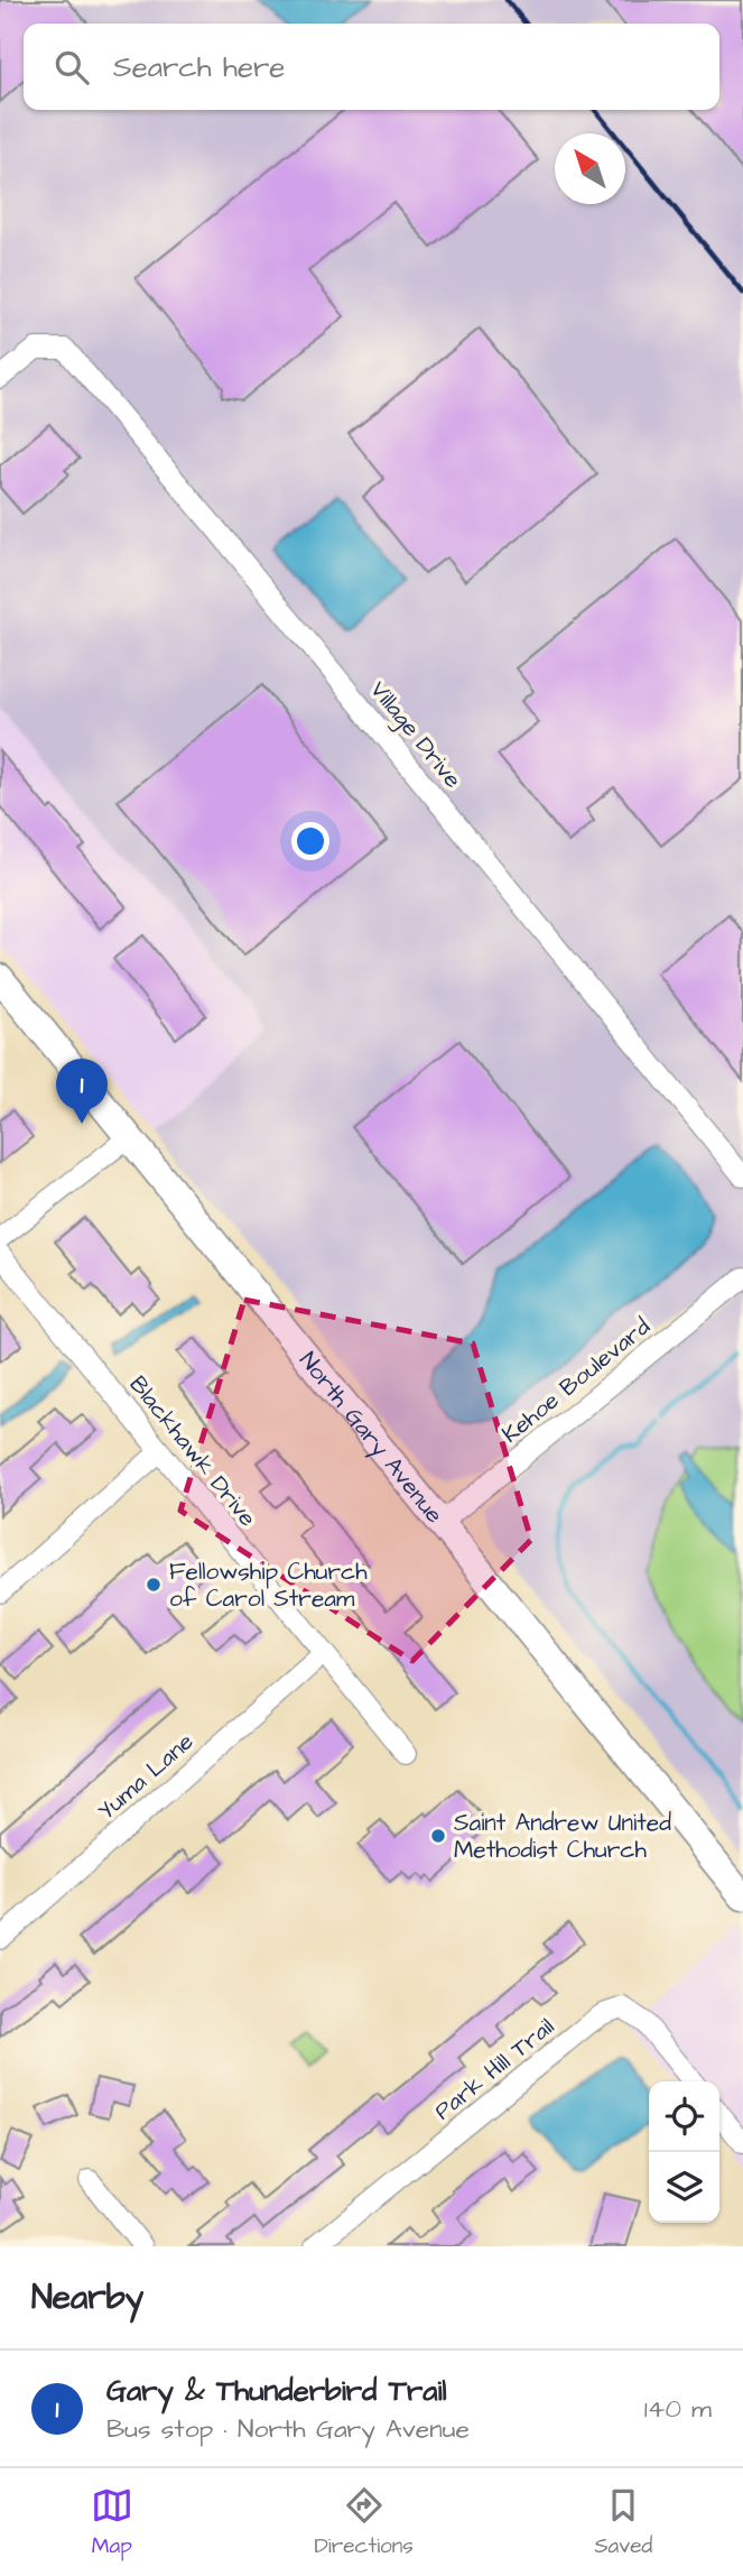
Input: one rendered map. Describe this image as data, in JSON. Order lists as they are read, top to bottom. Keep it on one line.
{"streets":{"street":["Village Drive","Kehoe Boulevard","North Gary Avenue","Blackhawk Drive","Yuma Lane","Park Hill Trail"]},"crossings":[["Kehoe Boulevard","North Gary Avenue"],["Blackhawk Drive","Yuma Lane"]],"places":["Fellowship Church of Carol Stream","Saint Andrew United Methodist Church"],"north":"top left","page":{"search":"Search here","pins":"1","heading":"Nearby","list":[{"mark":"1","name":"Gary & Thunderbird Trail","note":"Bus stop · North Gary Avenue","value":"140 m"}],"nav":["Map","Directions","Saved"]}}
